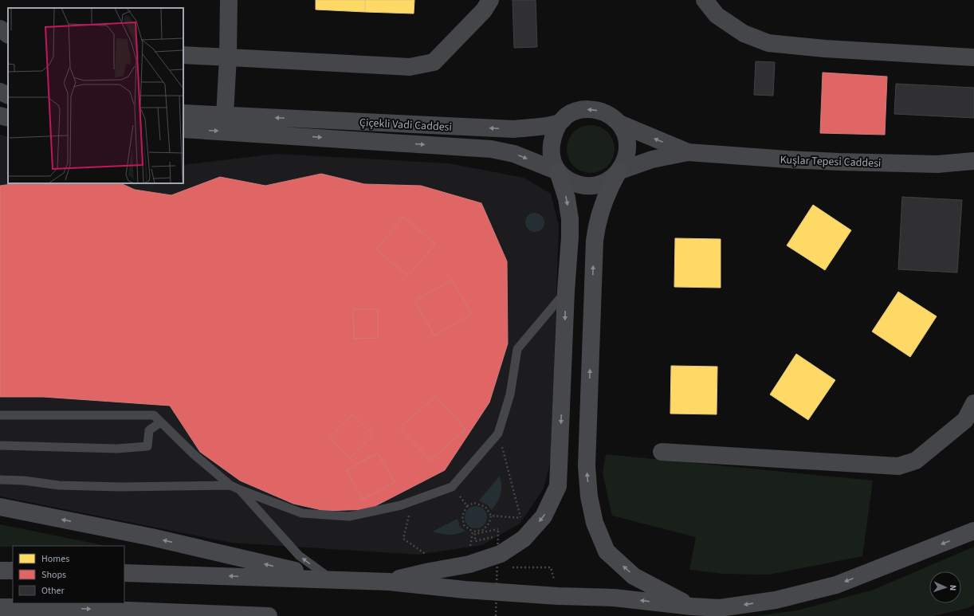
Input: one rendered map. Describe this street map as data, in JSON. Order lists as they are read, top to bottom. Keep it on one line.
{"streets":{"street":["Çiçekli Vadi Caddesi","Kuşlar Tepesi Caddesi"]},"crossings":[["Çiçekli Vadi Caddesi","Kuşlar Tepesi Caddesi"]],"legend":["Homes","Shops","Other"],"north":"right"}
